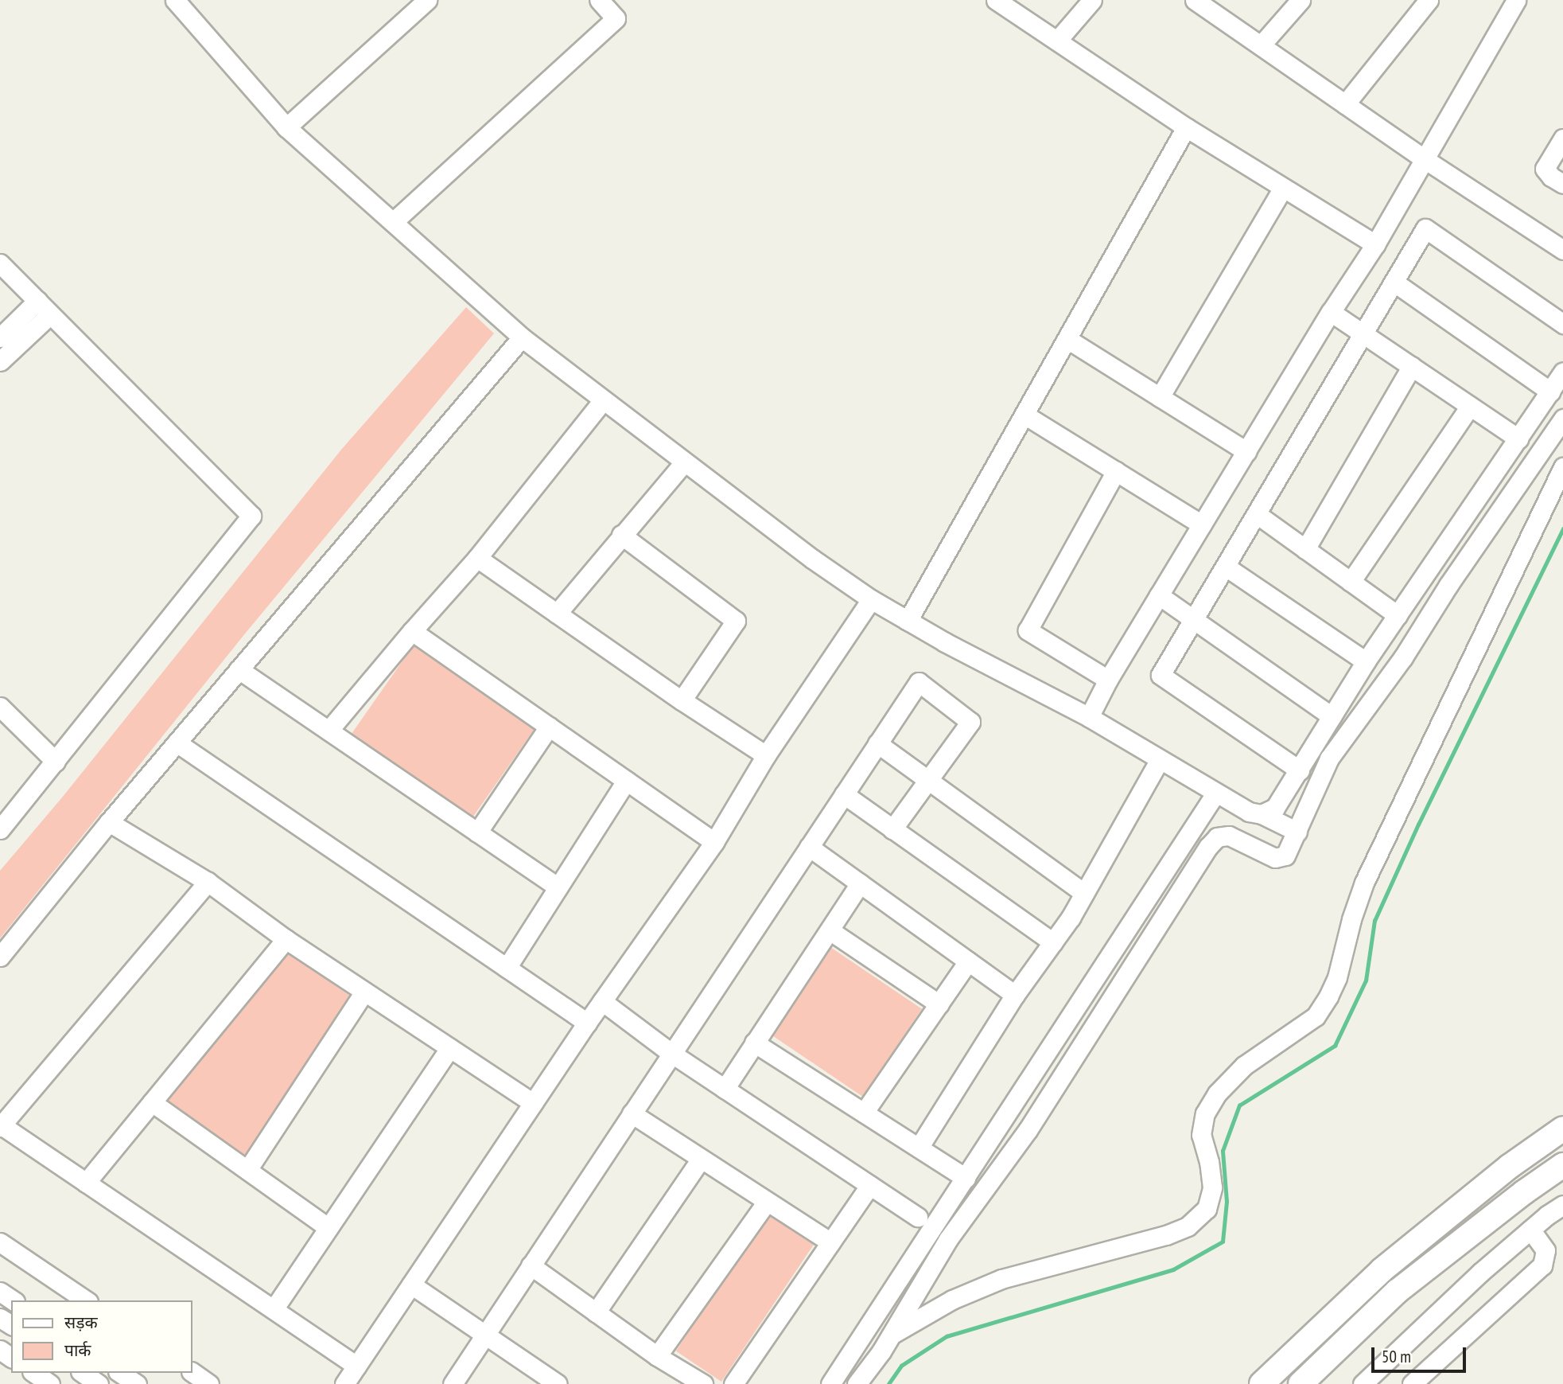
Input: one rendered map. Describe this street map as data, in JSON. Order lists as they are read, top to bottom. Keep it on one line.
{"legend":["सड़क","पार्क"],"scale_bar":"50 m"}
